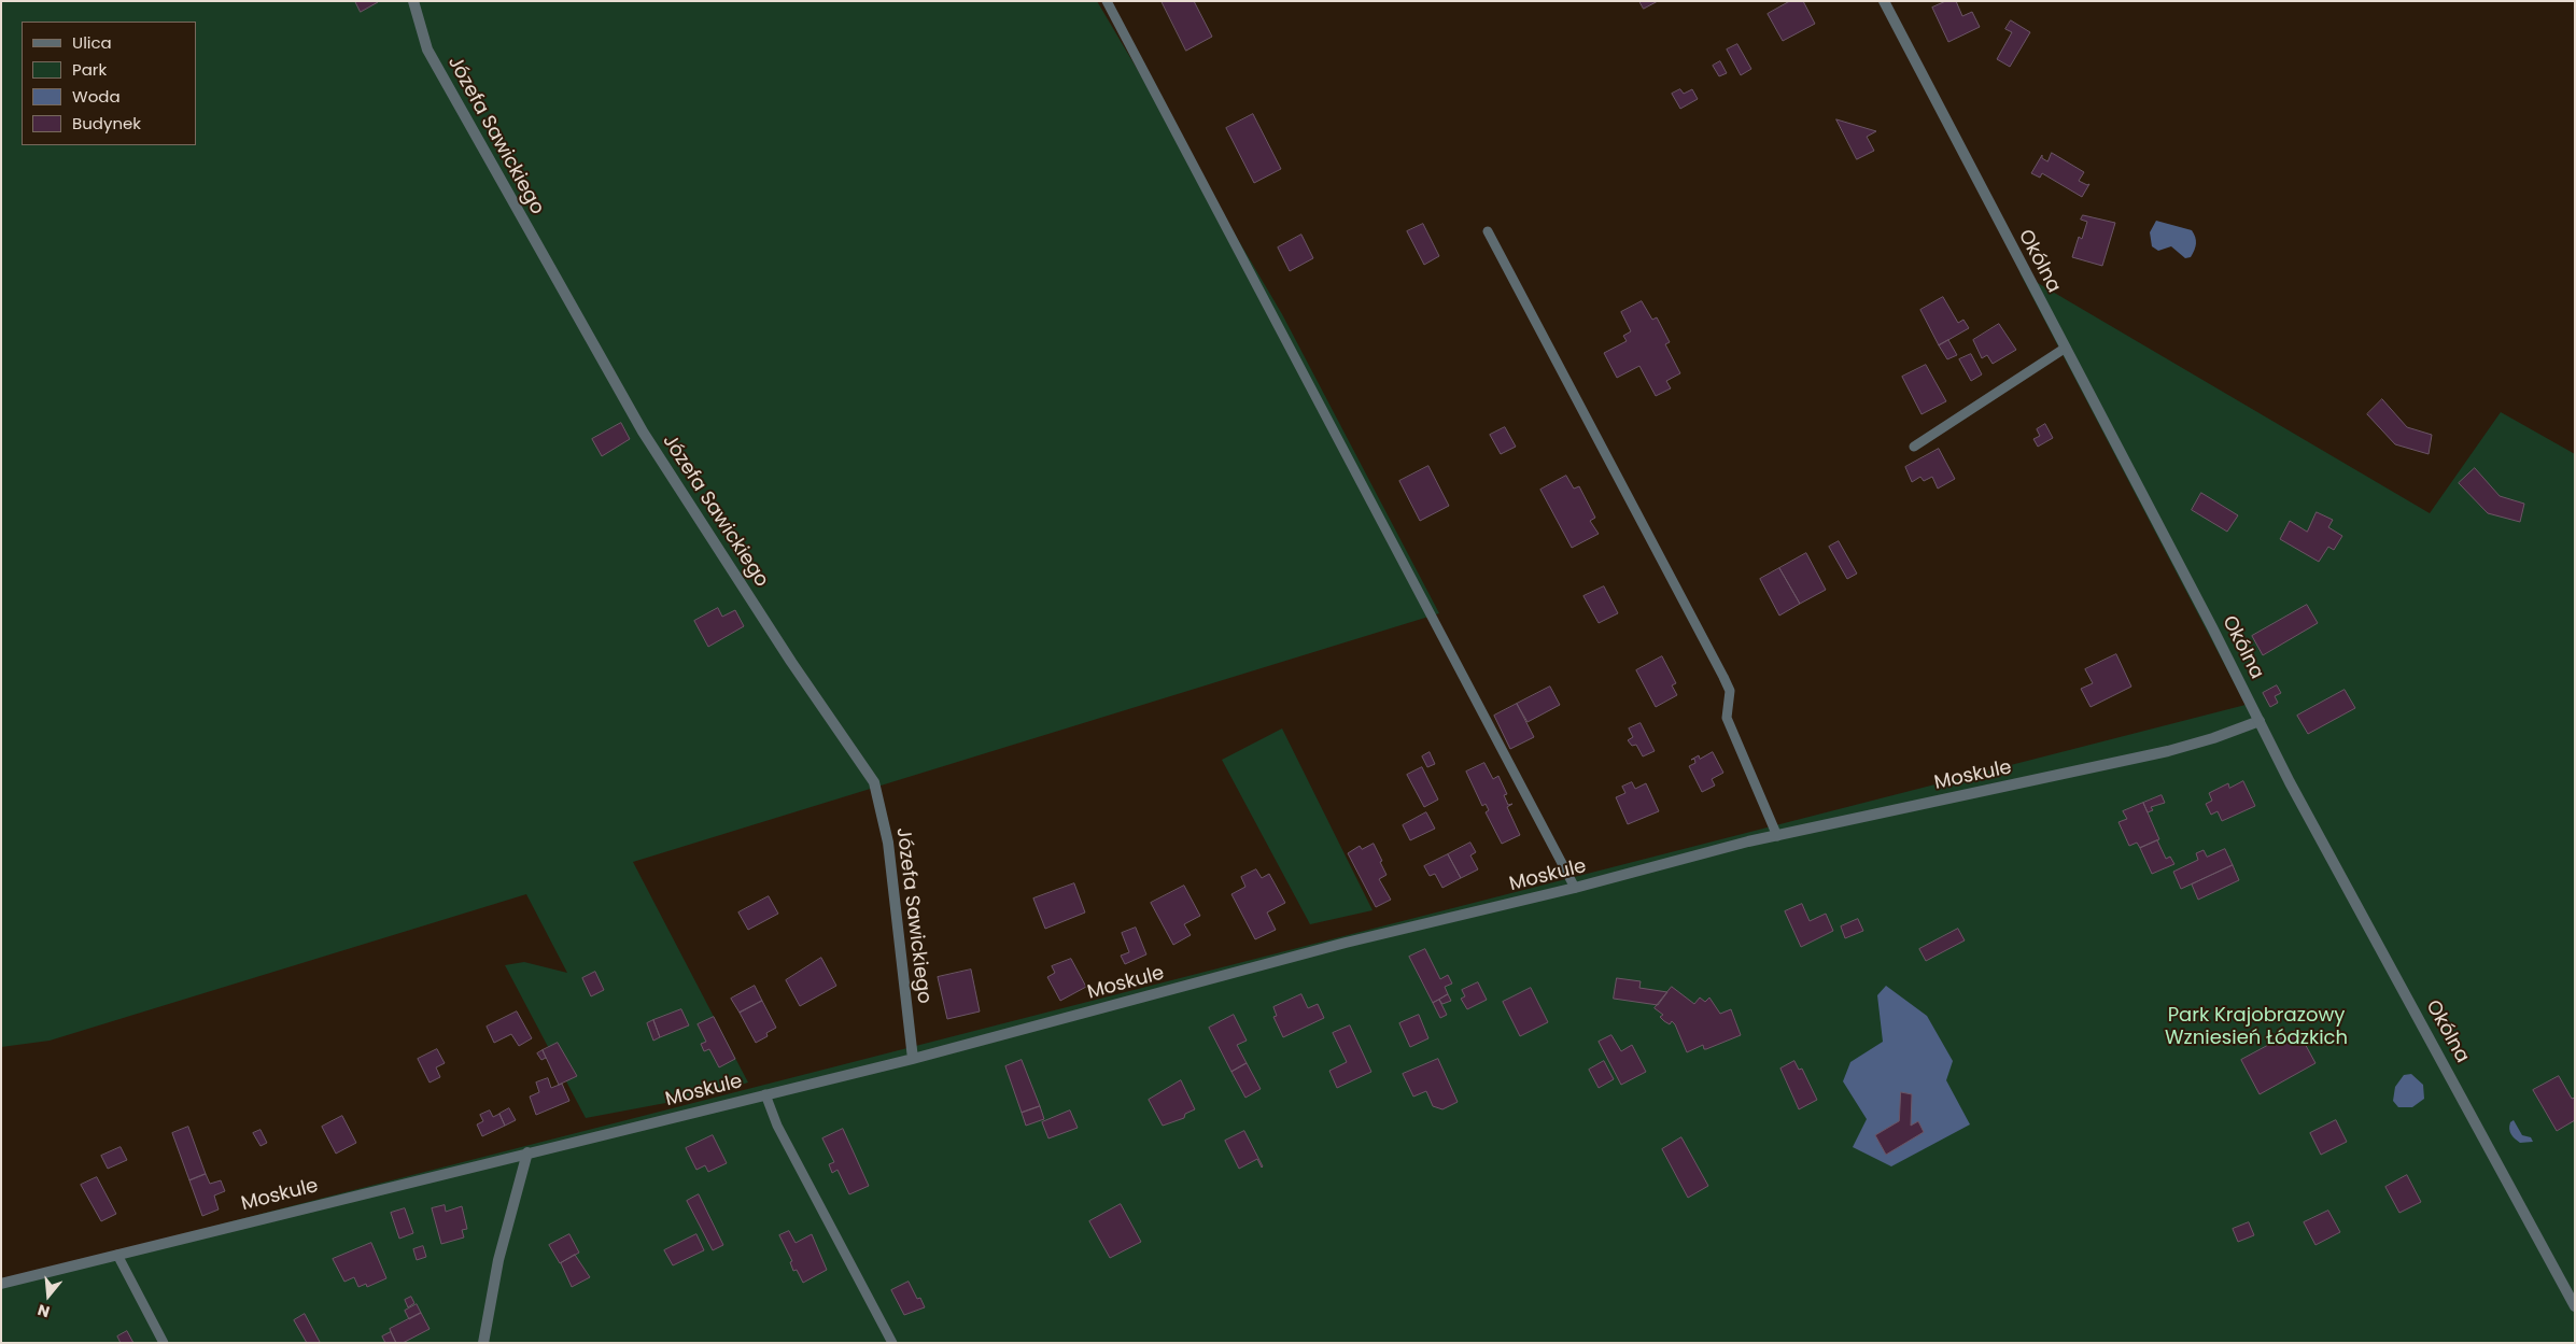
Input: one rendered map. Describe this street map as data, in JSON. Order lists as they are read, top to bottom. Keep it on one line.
{"streets":{"street":["Józefa Sawickiego","Okólna","Moskule"]},"crossings":[["Józefa Sawickiego","Moskule"],["Okólna","Moskule"]],"parks":["Park Krajobrazowy Wzniesień Łódzkich"],"legend":["Ulica","Park","Woda","Budynek"],"north":"bottom"}
